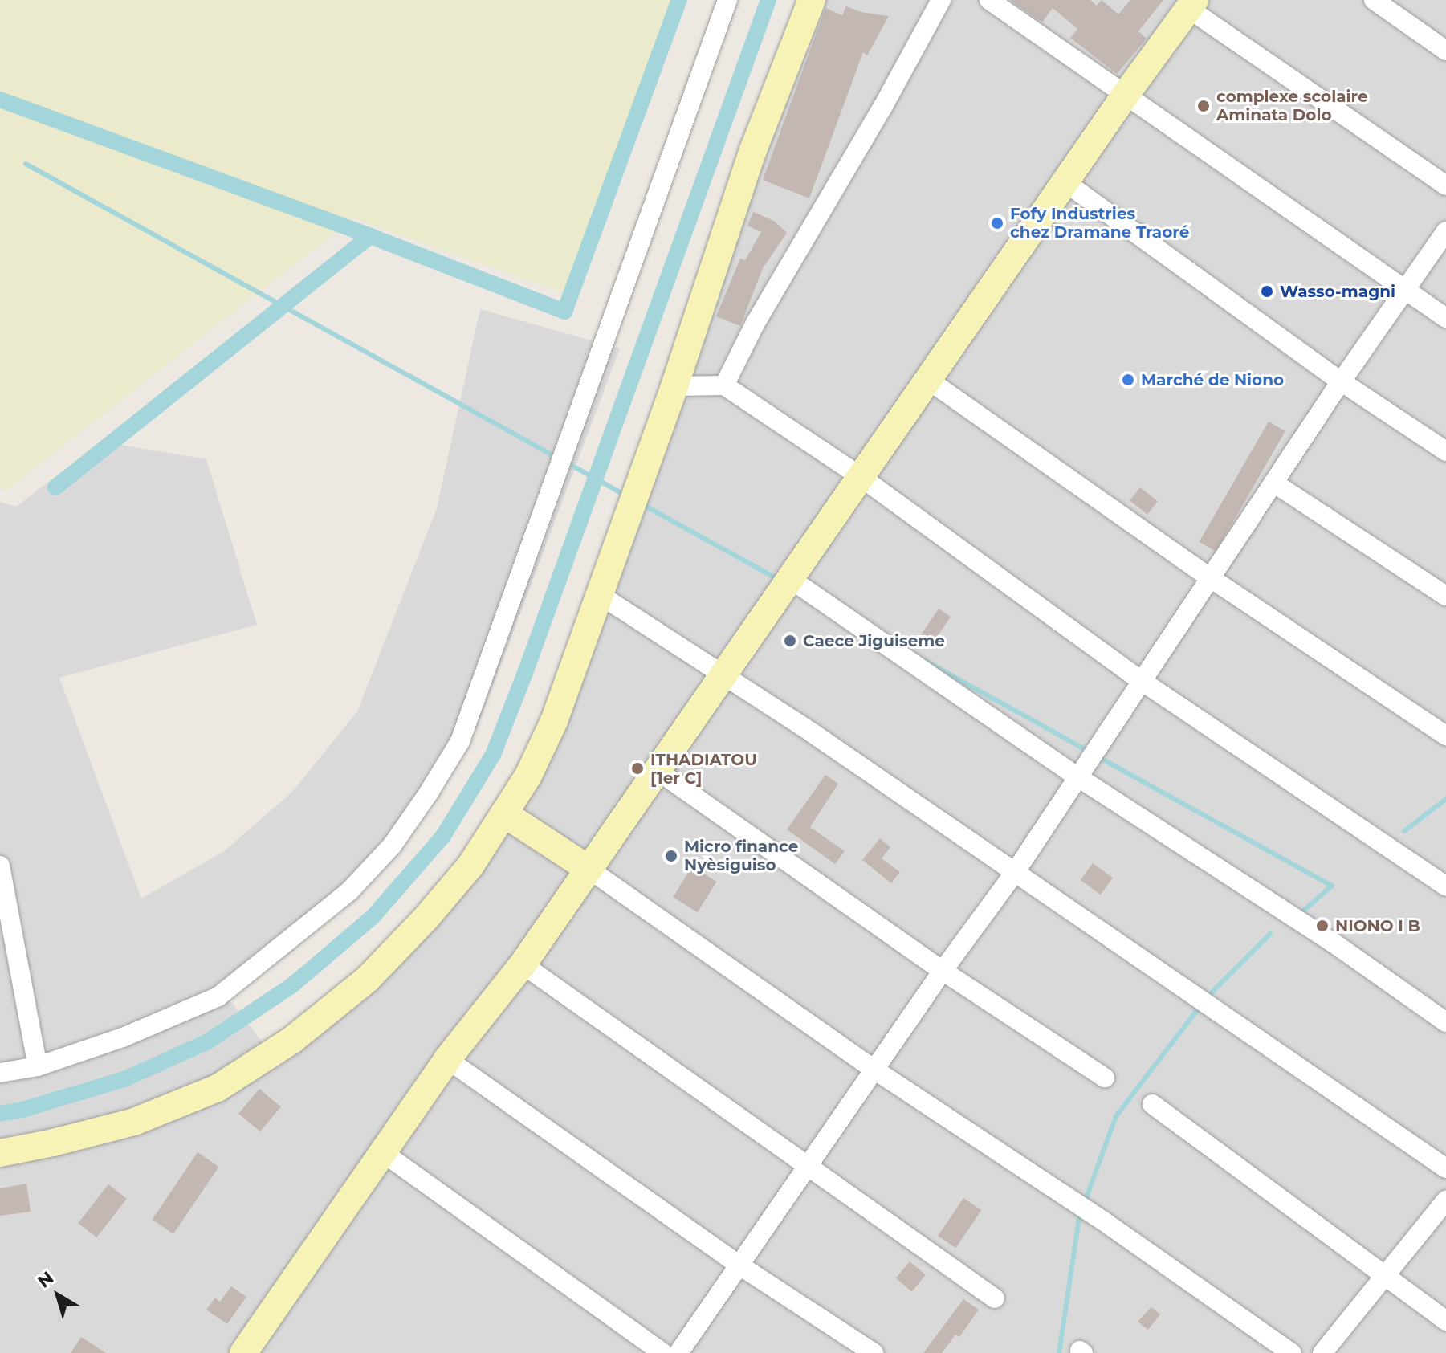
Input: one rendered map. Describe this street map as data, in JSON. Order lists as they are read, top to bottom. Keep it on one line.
{"places":["complexe scolaire Aminata Dolo","Fofy Industries chez Dramane Traoré","Wasso-magni","Marché de Niono","Caece Jiguiseme","ITHADIATOU [1er C]","Micro finance Nyèsiguiso","NIONO I B"],"north":"top left"}
